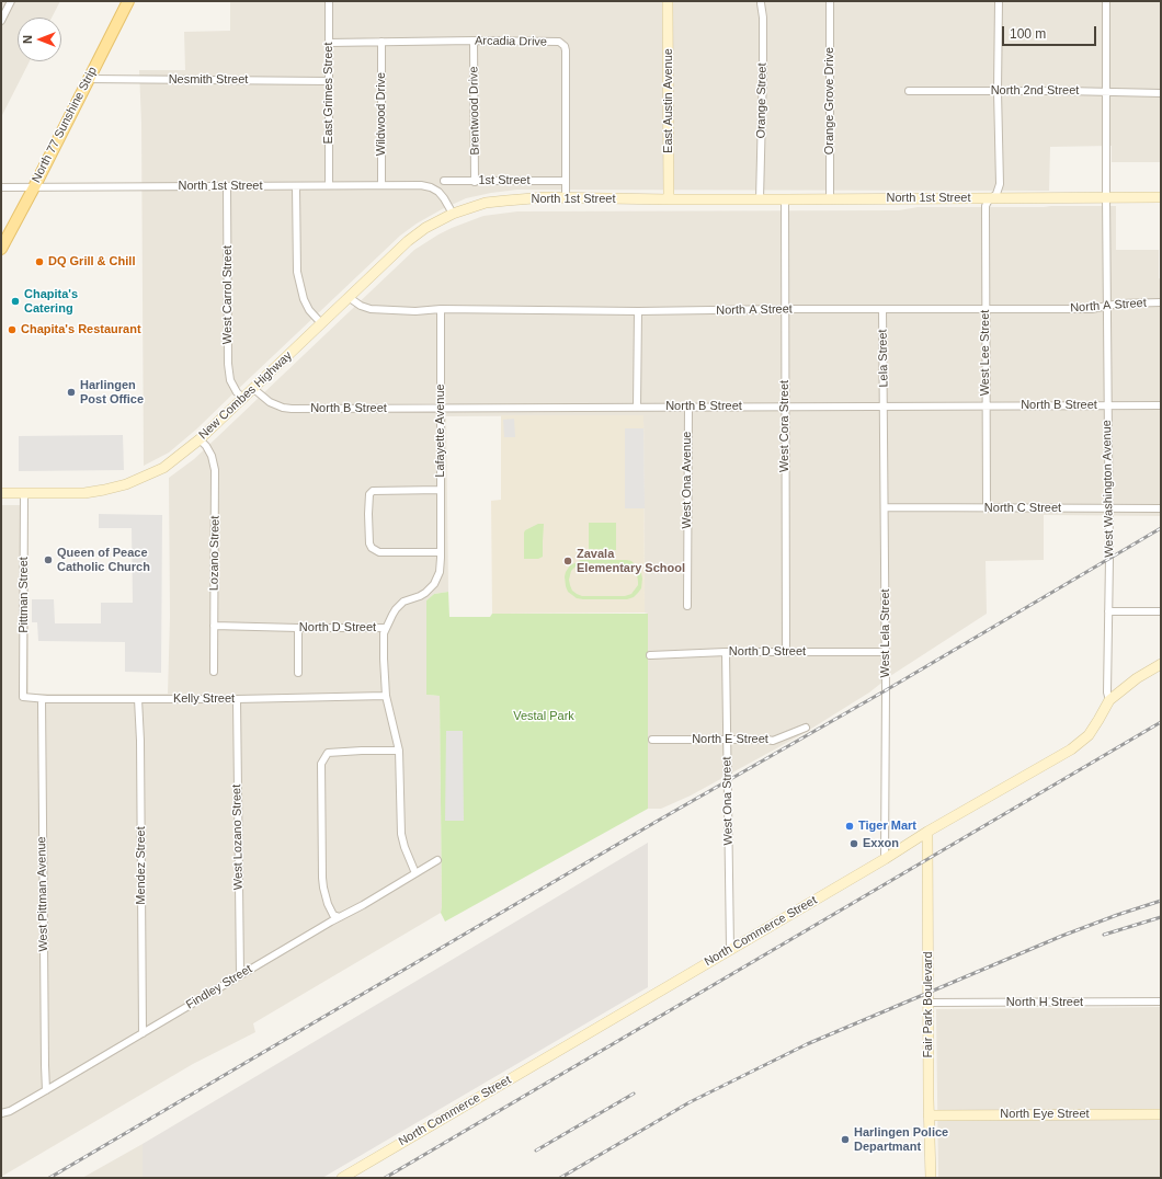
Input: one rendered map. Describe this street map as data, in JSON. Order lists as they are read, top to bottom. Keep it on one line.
{"streets":{"main road":["North 77 Sunshine Strip"],"street":["Arcadia Drive","Nesmith Street","North 2nd Street","East Grimes Street","East Austin Avenue","Orange Street","Orange Grove Drive","Brentwood Drive","Wildwood Drive","1st Street","North 1st Street","West Carrol Street","North A Street","West Lee Street","Lela Street","New Combes Highway","North B Street","West Cora Street","Lafayette Avenue","West Ona Avenue","West Washington Avenue","North C Street","Lozano Street","Pittman Street","North D Street","West Lela Street","Kelly Street","North E Street","West Ona Street","West Lozano Street","Mendez Street","West Pittman Avenue","North Commerce Street","Findley Street","North H Street","Fair Park Boulevard","North Eye Street"]},"crossings":[["Arcadia Drive","East Grimes Street"],["Arcadia Drive","Brentwood Drive"],["Arcadia Drive","Wildwood Drive"],["Arcadia Drive","1st Street"],["Arcadia Drive","North 1st Street"],["Nesmith Street","East Grimes Street"],["Nesmith Street","North 77 Sunshine Strip"],["North 2nd Street","West Lee Street"],["North 2nd Street","West Washington Avenue"],["East Grimes Street","North 1st Street"],["East Austin Avenue","North 1st Street"],["Orange Street","North 1st Street"],["Orange Grove Drive","North 1st Street"],["Brentwood Drive","1st Street"],["Wildwood Drive","North 1st Street"],["North 77 Sunshine Strip","North 1st Street"],["North 1st Street","West Carrol Street"],["North 1st Street","West Lee Street"],["North 1st Street","New Combes Highway"],["North 1st Street","West Cora Street"],["North 1st Street","West Washington Avenue"],["West Carrol Street","New Combes Highway"],["North A Street","West Lee Street"],["North A Street","Lela Street"],["North A Street","New Combes Highway"],["North A Street","West Cora Street"],["North A Street","Lafayette Avenue"],["North A Street","West Washington Avenue"],["West Lee Street","North B Street"],["West Lee Street","North C Street"],["Lela Street","North B Street"],["Lela Street","West Lela Street"],["New Combes Highway","North B Street"],["New Combes Highway","Lozano Street"],["New Combes Highway","Pittman Street"],["North B Street","West Cora Street"],["North B Street","Lafayette Avenue"],["North B Street","West Ona Avenue"],["North B Street","West Washington Avenue"],["North B Street","West Lela Street"],["West Cora Street","North D Street"],["Lafayette Avenue","North D Street"],["West Washington Avenue","North C Street"],["West Washington Avenue","North Commerce Street"],["North C Street","West Lela Street"],["Lozano Street","North D Street"],["Pittman Street","Kelly Street"],["North D Street","West Lela Street"],["North D Street","West Ona Street"],["West Lela Street","North Commerce Street"],["Kelly Street","West Lozano Street"],["Kelly Street","Mendez Street"],["Kelly Street","West Pittman Avenue"],["North E Street","West Ona Street"],["West Ona Street","North Commerce Street"],["West Lozano Street","Findley Street"],["Mendez Street","Findley Street"],["West Pittman Avenue","Findley Street"],["North Commerce Street","Fair Park Boulevard"],["North H Street","Fair Park Boulevard"],["Fair Park Boulevard","North Eye Street"]],"parks":["Vestal Park"],"places":["DQ Grill & Chill","Chapita's Catering","Chapita's Restaurant","Harlingen Post Office","Queen of Peace Catholic Church","Zavala Elementary School","Tiger Mart","Exxon","Harlingen Police Departmant"],"scale_bar":"100 m","north":"left"}
